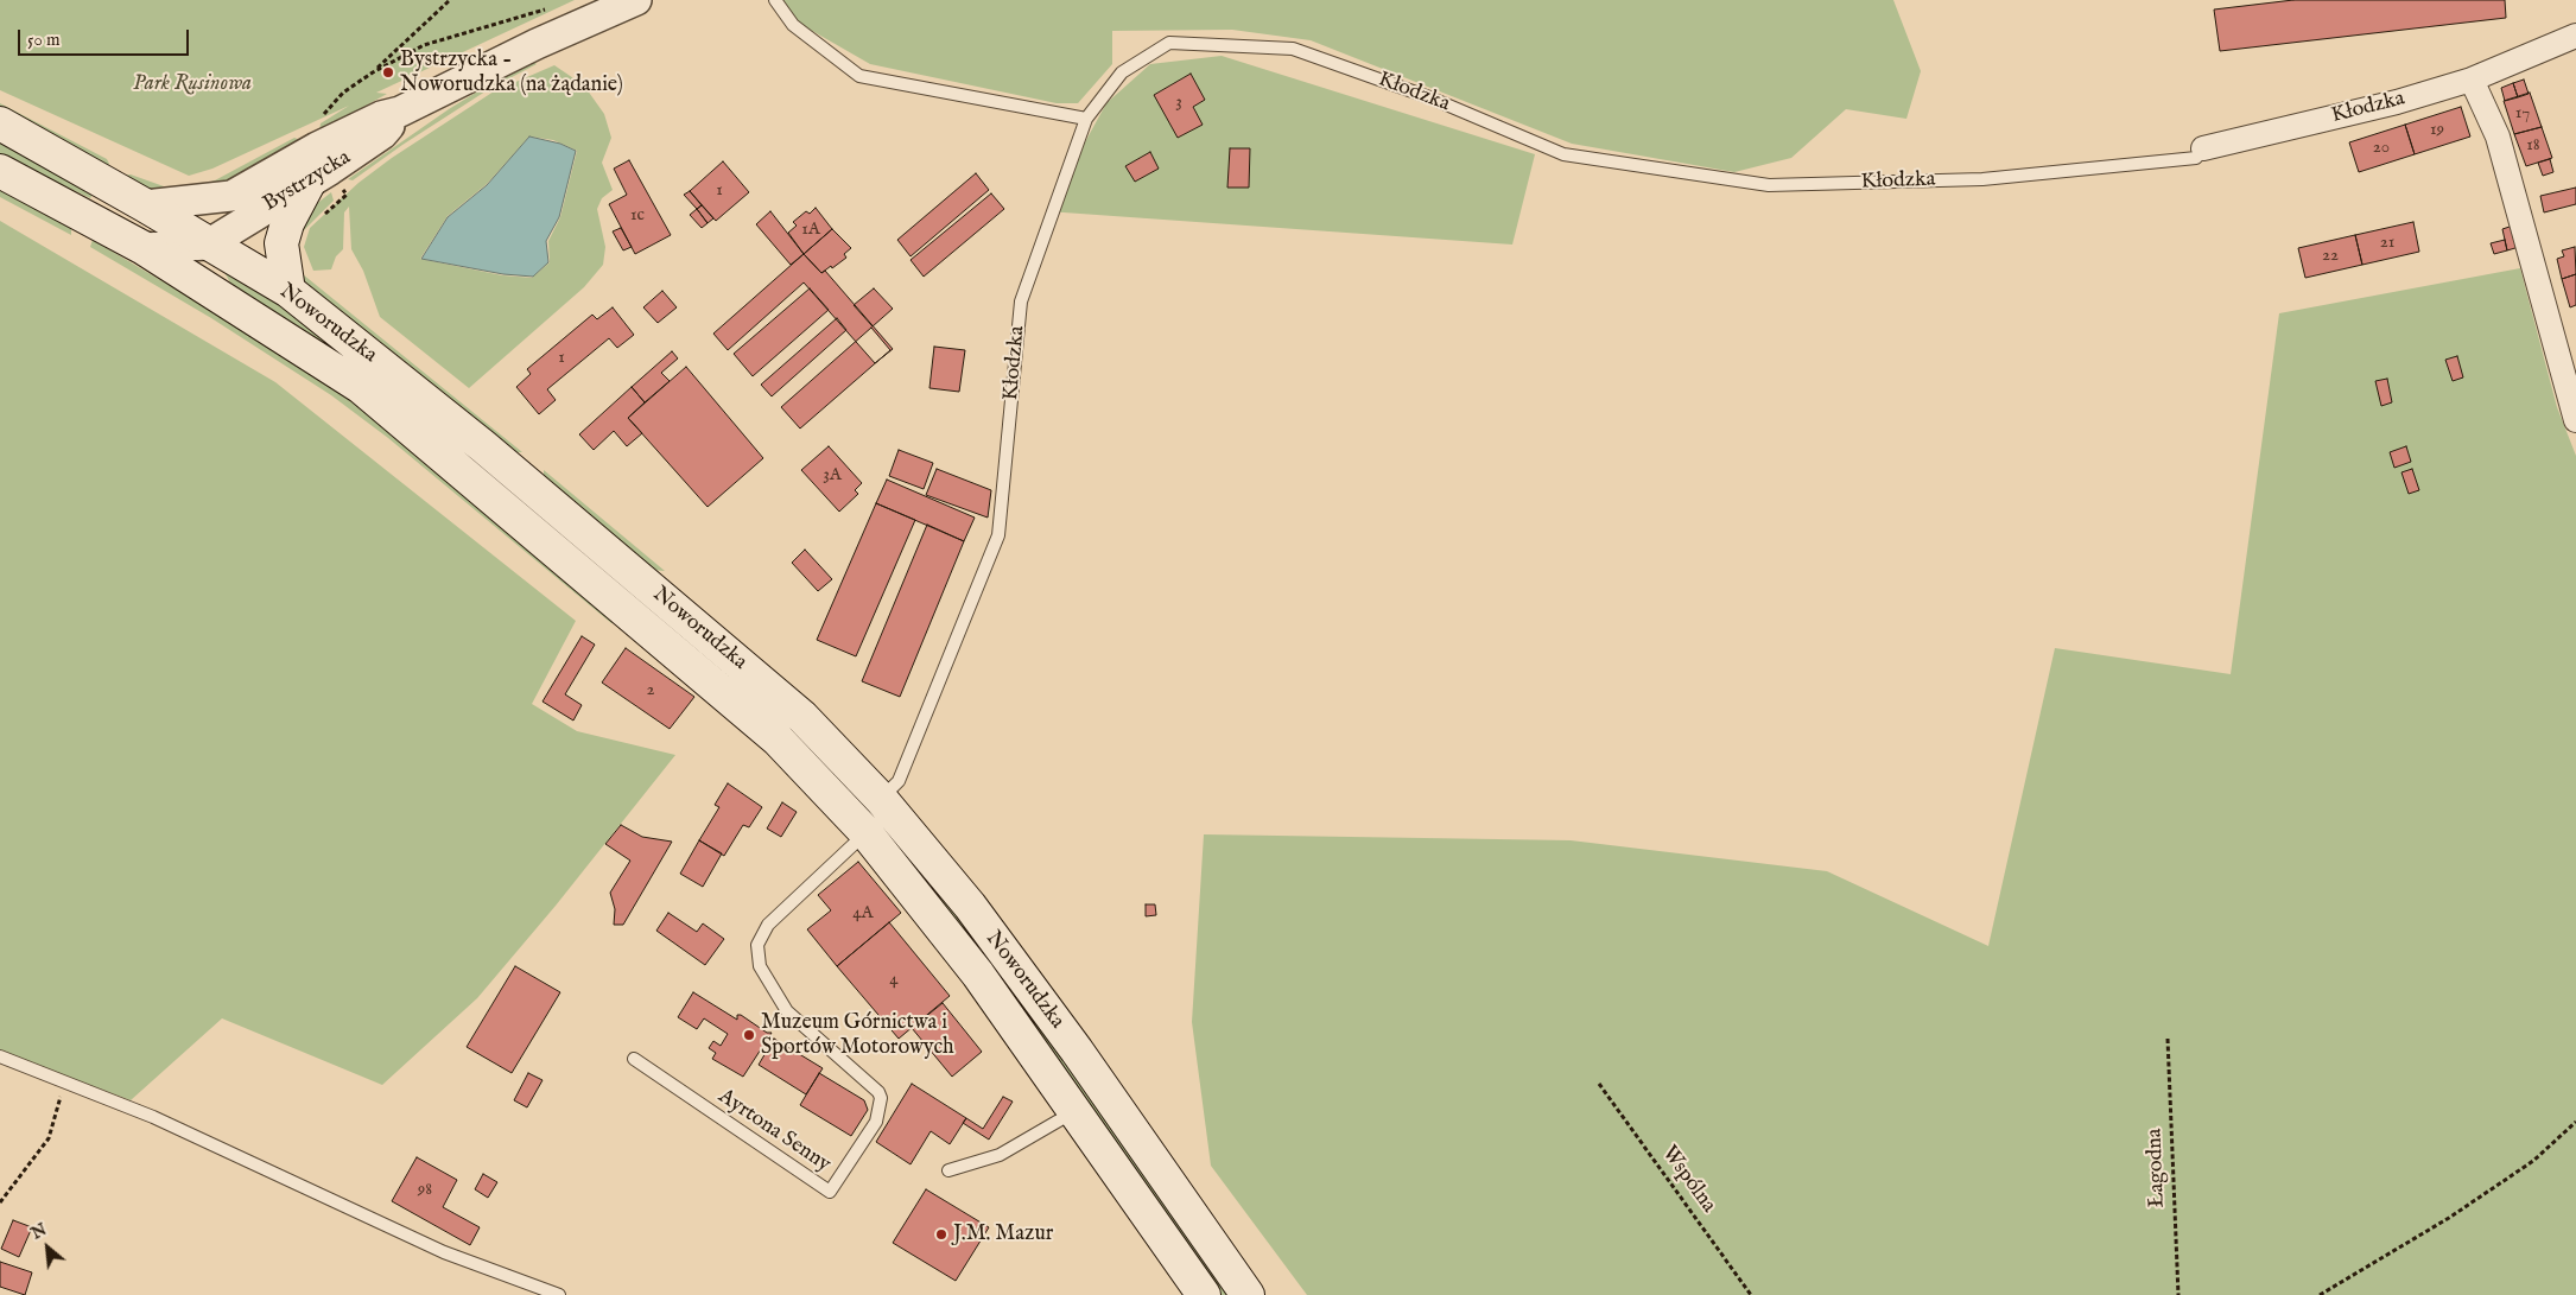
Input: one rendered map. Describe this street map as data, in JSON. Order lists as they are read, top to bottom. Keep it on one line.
{"streets":{"main road":["Noworudzka"],"street":["Kłodzka","Bystrzycka"],"lane":["Ayrtona Senny"],"path":["Łagodna","Wspólna"]},"crossings":[["Kłodzka","Noworudzka"],["Bystrzycka","Noworudzka"],["Noworudzka","Ayrtona Senny"]],"parks":["Park Rusinowa"],"places":["Bystrzycka - Noworudzka (na żądanie)","Muzeum Górnictwa i Sportów Motorowych","J.M. Mazur"],"house_numbers":["3","17","19","18","20","1","1c","1A","21","22","1","3A","2","4A","4","98"],"scale_bar":"50 m","north":"top left"}
